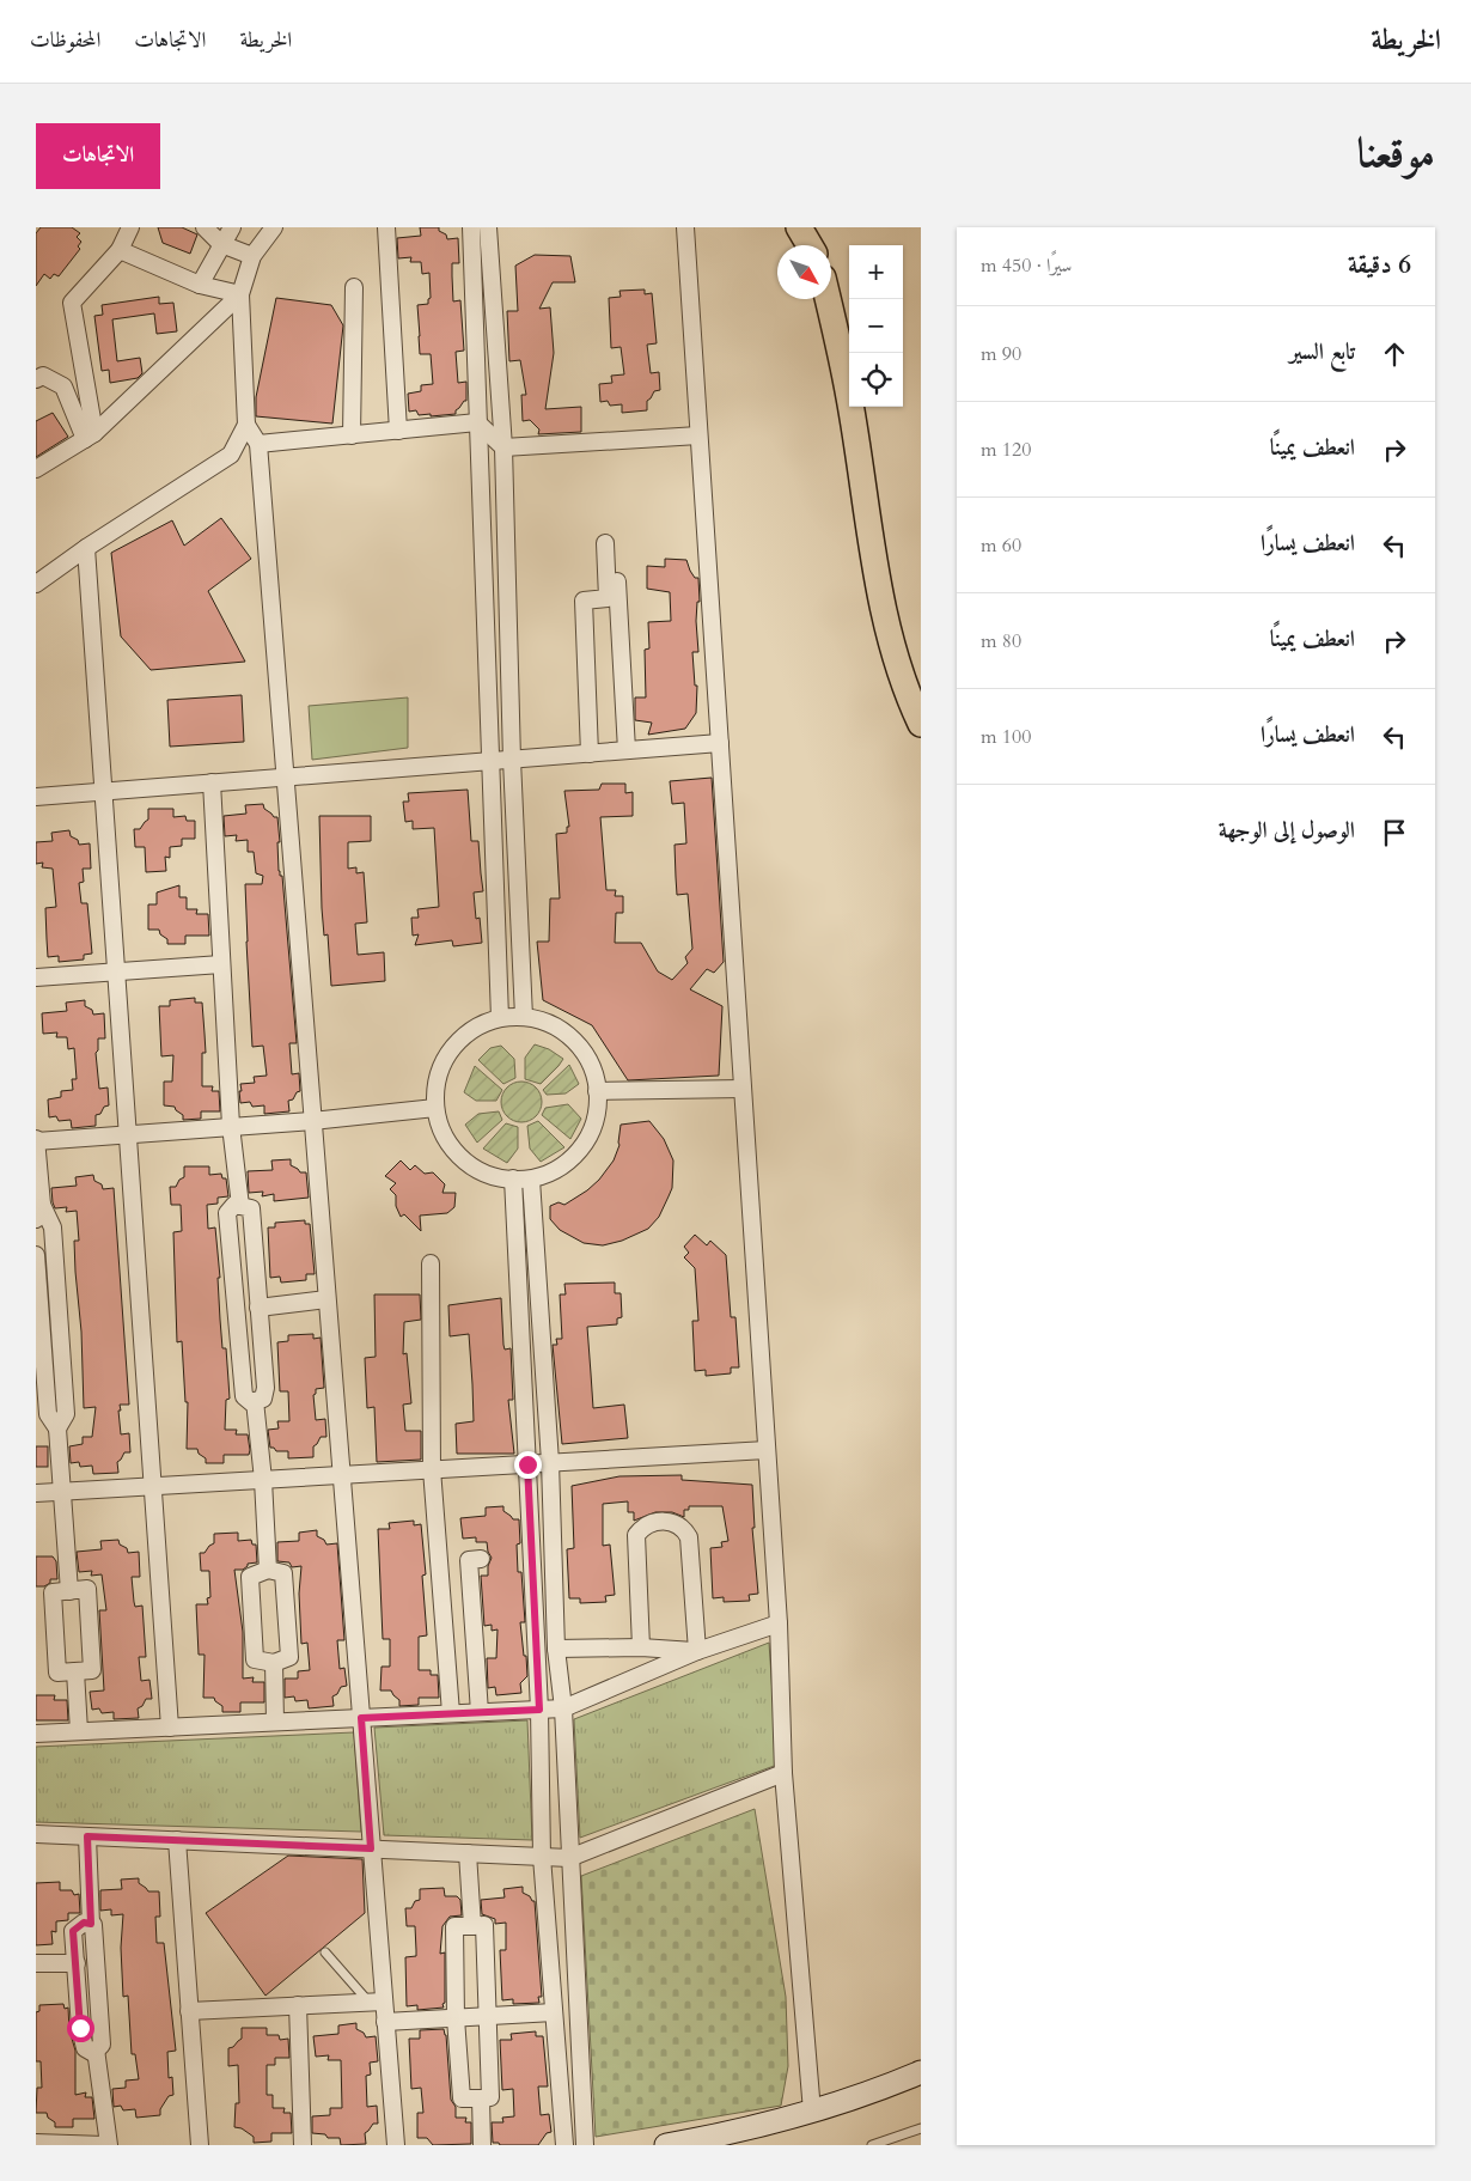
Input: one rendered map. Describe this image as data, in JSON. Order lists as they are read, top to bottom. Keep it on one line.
{"north":"bottom right","page":{"header":"الخريطة","nav":["الخريطة","الاتجاهات","المحفوظات"],"title":"موقعنا","buttons":"الاتجاهات","heading":["6 دقيقة","سيرًا · 450 m"],"map_buttons":["+","−"],"list":[["تابع السير","90 m"],["انعطف يمينًا","120 m"],["انعطف يسارًا","60 m"],["انعطف يمينًا","80 m"],["انعطف يسارًا","100 m"],"الوصول إلى الوجهة"]}}
